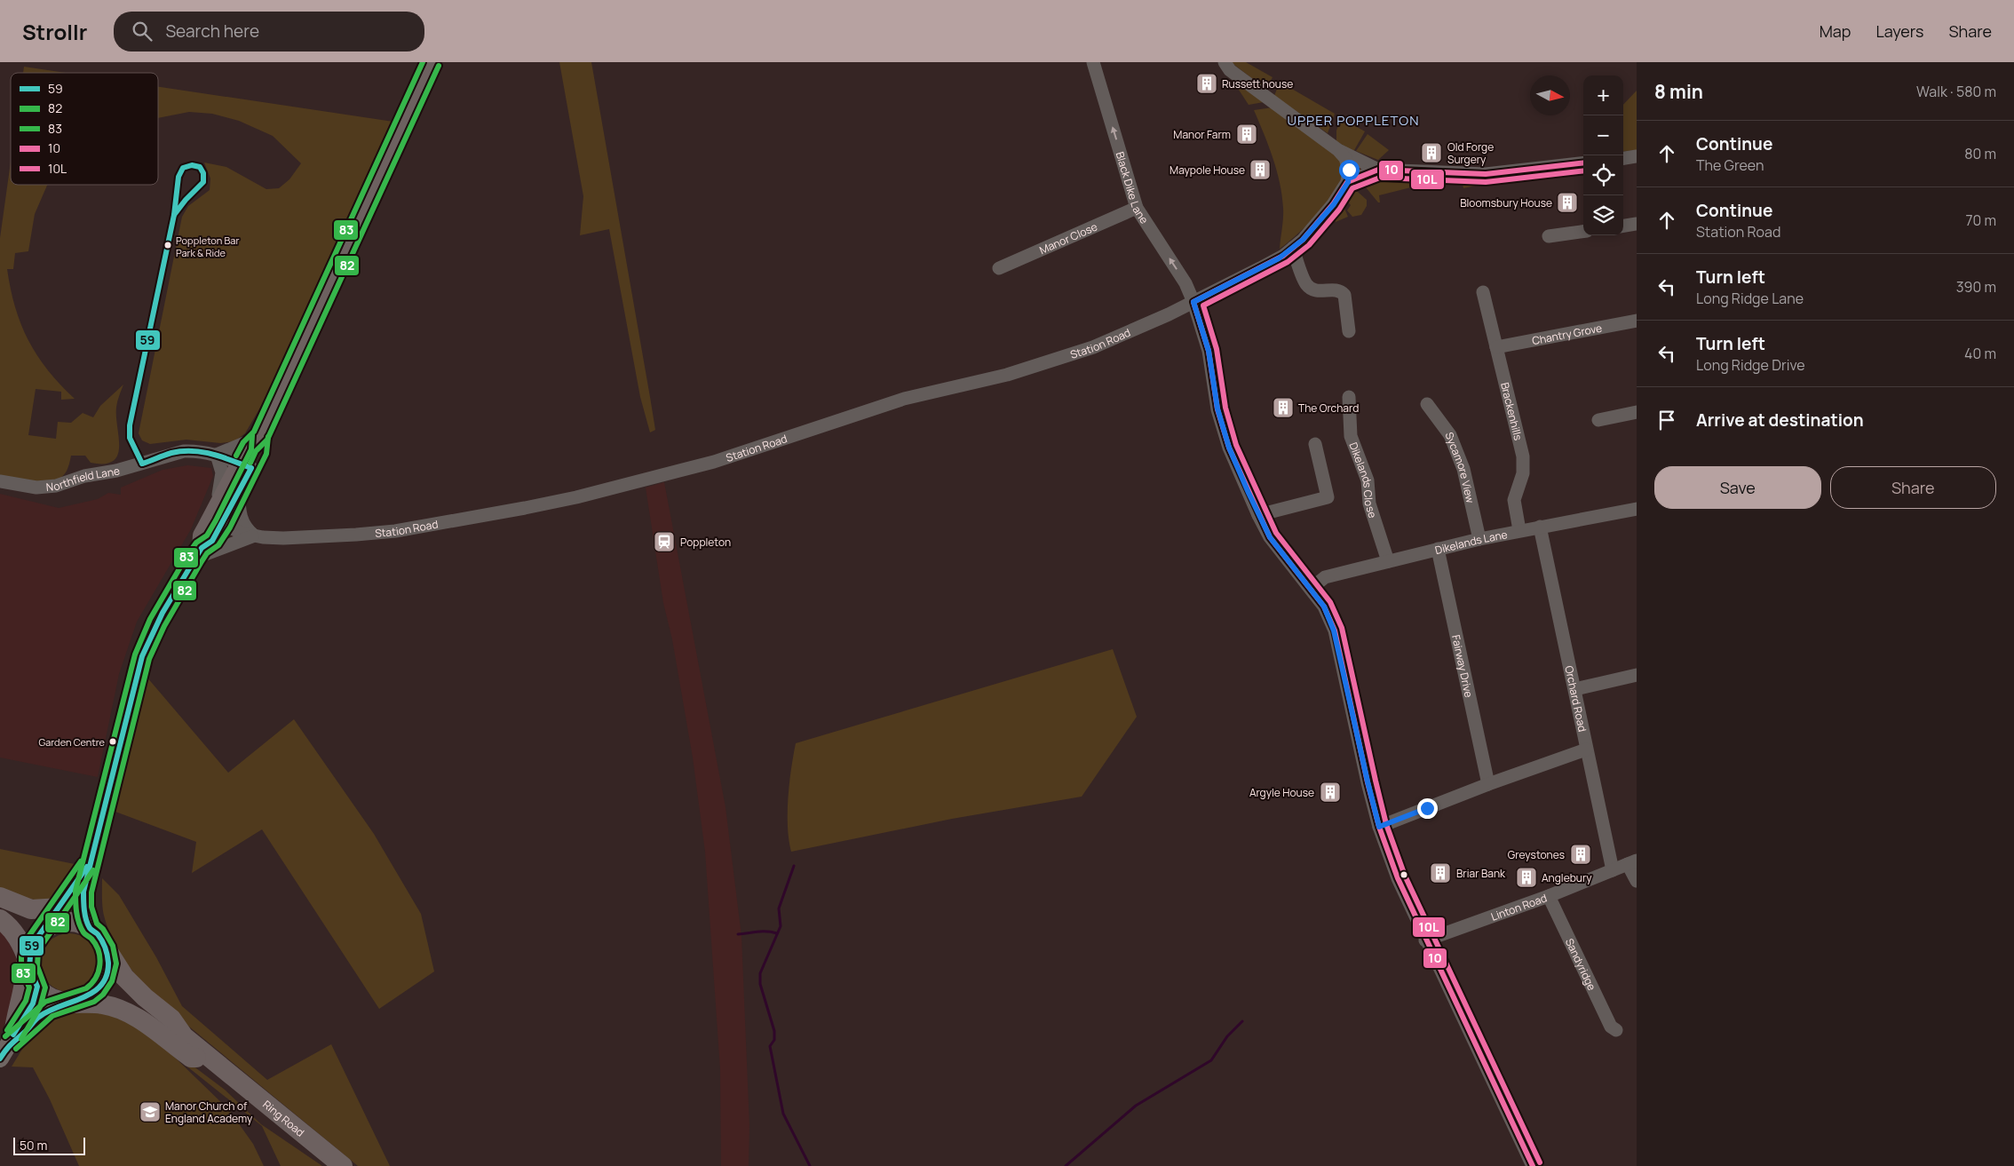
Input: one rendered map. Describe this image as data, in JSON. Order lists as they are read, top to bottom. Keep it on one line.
{"streets":{"highway":["Ring Road"],"street":["Black Dike Lane","Manor Close","Chantry Grove","Station Road","Brackenhills","Sycamore View","Northfield Lane","Dikelands Close","Dikelands Lane","Fairway Drive","Orchard Road","Linton Road","Sandyridge"]},"crossings":[["Black Dike Lane","Manor Close"],["Black Dike Lane","Station Road"],["Black Dike Lane","Dikelands Lane"],["Black Dike Lane","Linton Road"],["Chantry Grove","Brackenhills"],["Brackenhills","Dikelands Lane"],["Sycamore View","Dikelands Lane"],["Dikelands Close","Dikelands Lane"],["Dikelands Lane","Fairway Drive"],["Dikelands Lane","Orchard Road"],["Orchard Road","Linton Road"],["Linton Road","Sandyridge"]],"districts":["UPPER POPPLETON"],"places":{"building":["Russett house","Manor Farm","Old Forge Surgery","Maypole House","Bloomsbury House","The Orchard","Argyle House","Greystones","Briar Bank","Anglebury"],"other":["Poppleton Bar Park & Ride","Garden Centre"],"station":["Poppleton"],"school or university":["Manor Church of England Academy"]},"lines":["transit line 83","transit line 82","transit line 10","transit line 59","transit line 10L"],"legend":["59","82","83","10","10L"],"scale_bar":"50 m","north":"right","page":{"header":"Strollr","search":"Search here","nav":["Map","Layers","Share"],"heading":["8 min","Walk · 580 m"],"map_buttons":["+","−"],"list":[["Continue","The Green","80 m"],["Continue","Station Road","70 m"],["Turn left","Long Ridge Lane","390 m"],["Turn left","Long Ridge Drive","40 m"],"Arrive at destination"],"buttons":["Save","Share"],"scale":"50 m"}}
